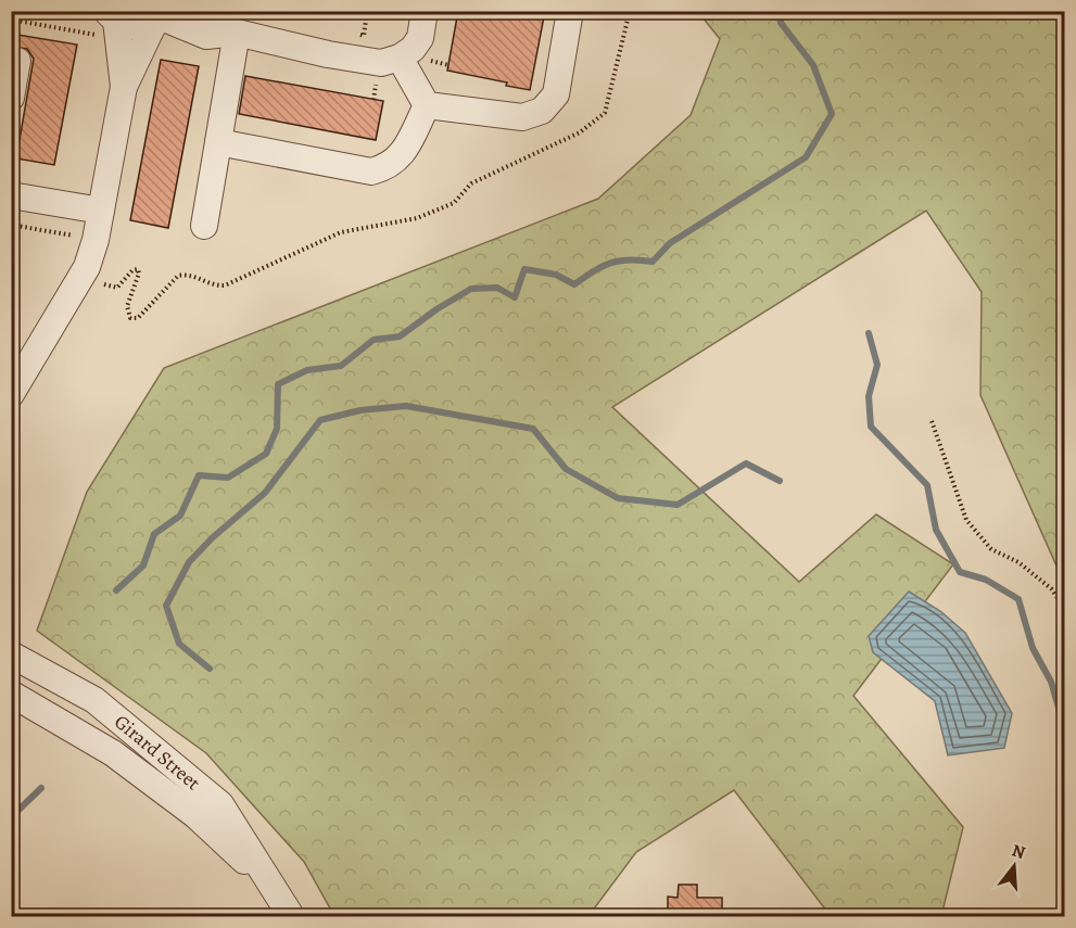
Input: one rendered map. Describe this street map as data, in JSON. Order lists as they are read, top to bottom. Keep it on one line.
{"streets":{"street":["Girard Street"]},"north":"top"}
